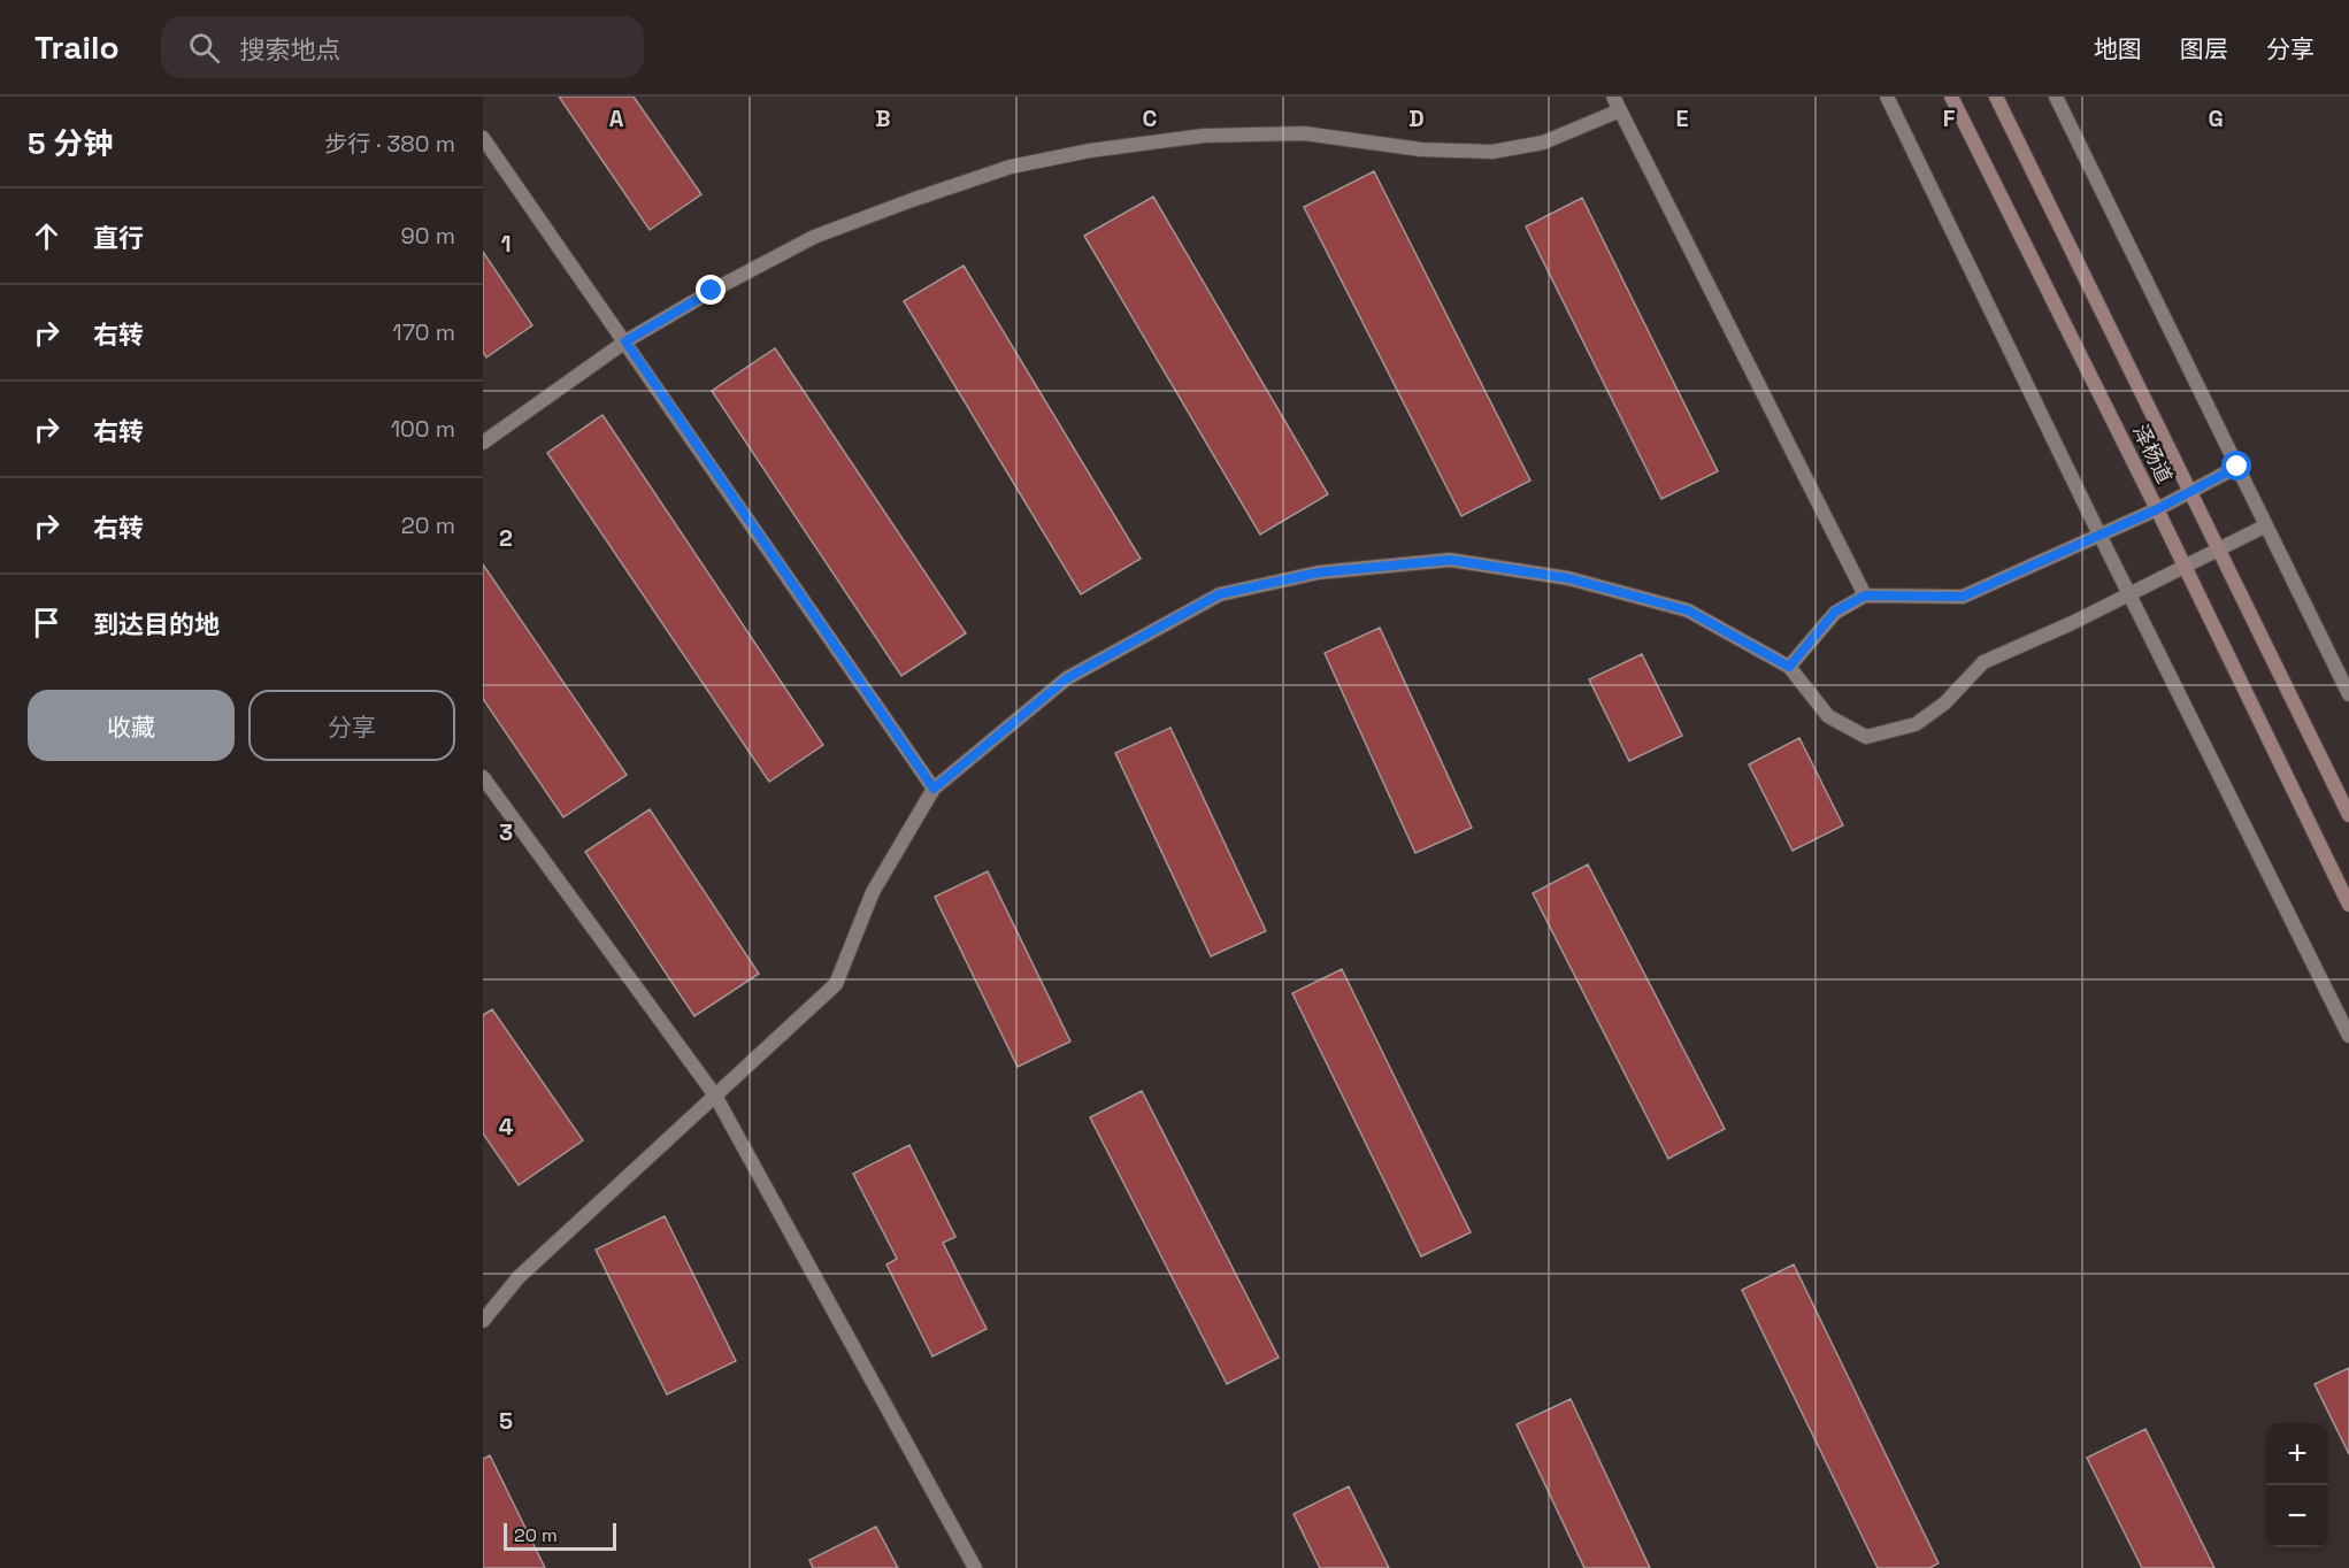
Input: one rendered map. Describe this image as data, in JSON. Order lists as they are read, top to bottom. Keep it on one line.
{"streets":{"main road":["泽杨道"]},"scale_bar":"20 m","page":{"header":"Trailo","search":"搜索地点","nav":["地图","图层","分享"],"heading":["5 分钟","步行 · 380 m"],"list":[["直行","90 m"],["右转","170 m"],["右转","100 m"],["右转","20 m"],"到达目的地"],"buttons":["收藏","分享"],"map_buttons":["+","−"],"scale":"20 m"},"grid":{"columns":["A","B","C","D","E","F","G"],"rows":["1","2","3","4","5"]}}
